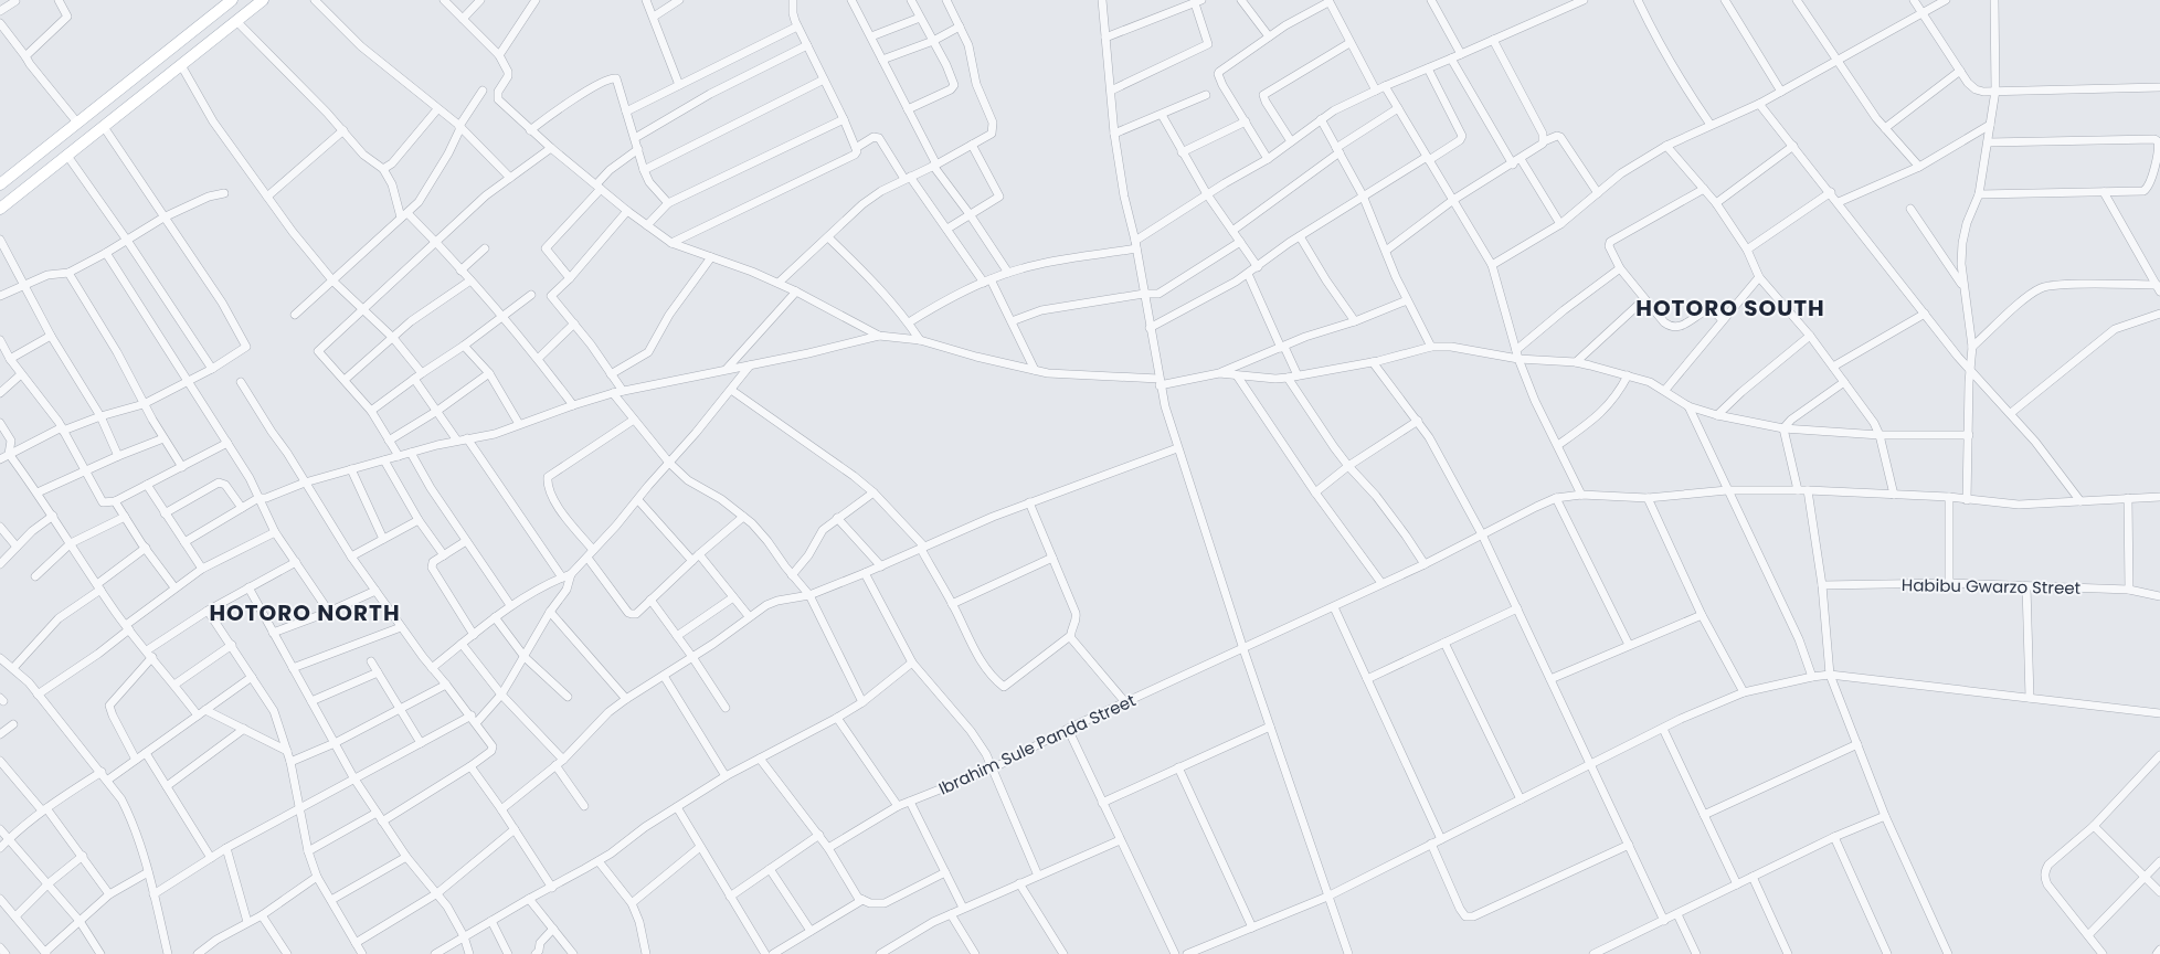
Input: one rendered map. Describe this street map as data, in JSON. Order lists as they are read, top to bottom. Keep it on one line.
{"streets":{"street":["Habibu Gwarzo Street","Ibrahim Sule Panda Street"]},"districts":["HOTORO SOUTH","HOTORO NORTH"]}
